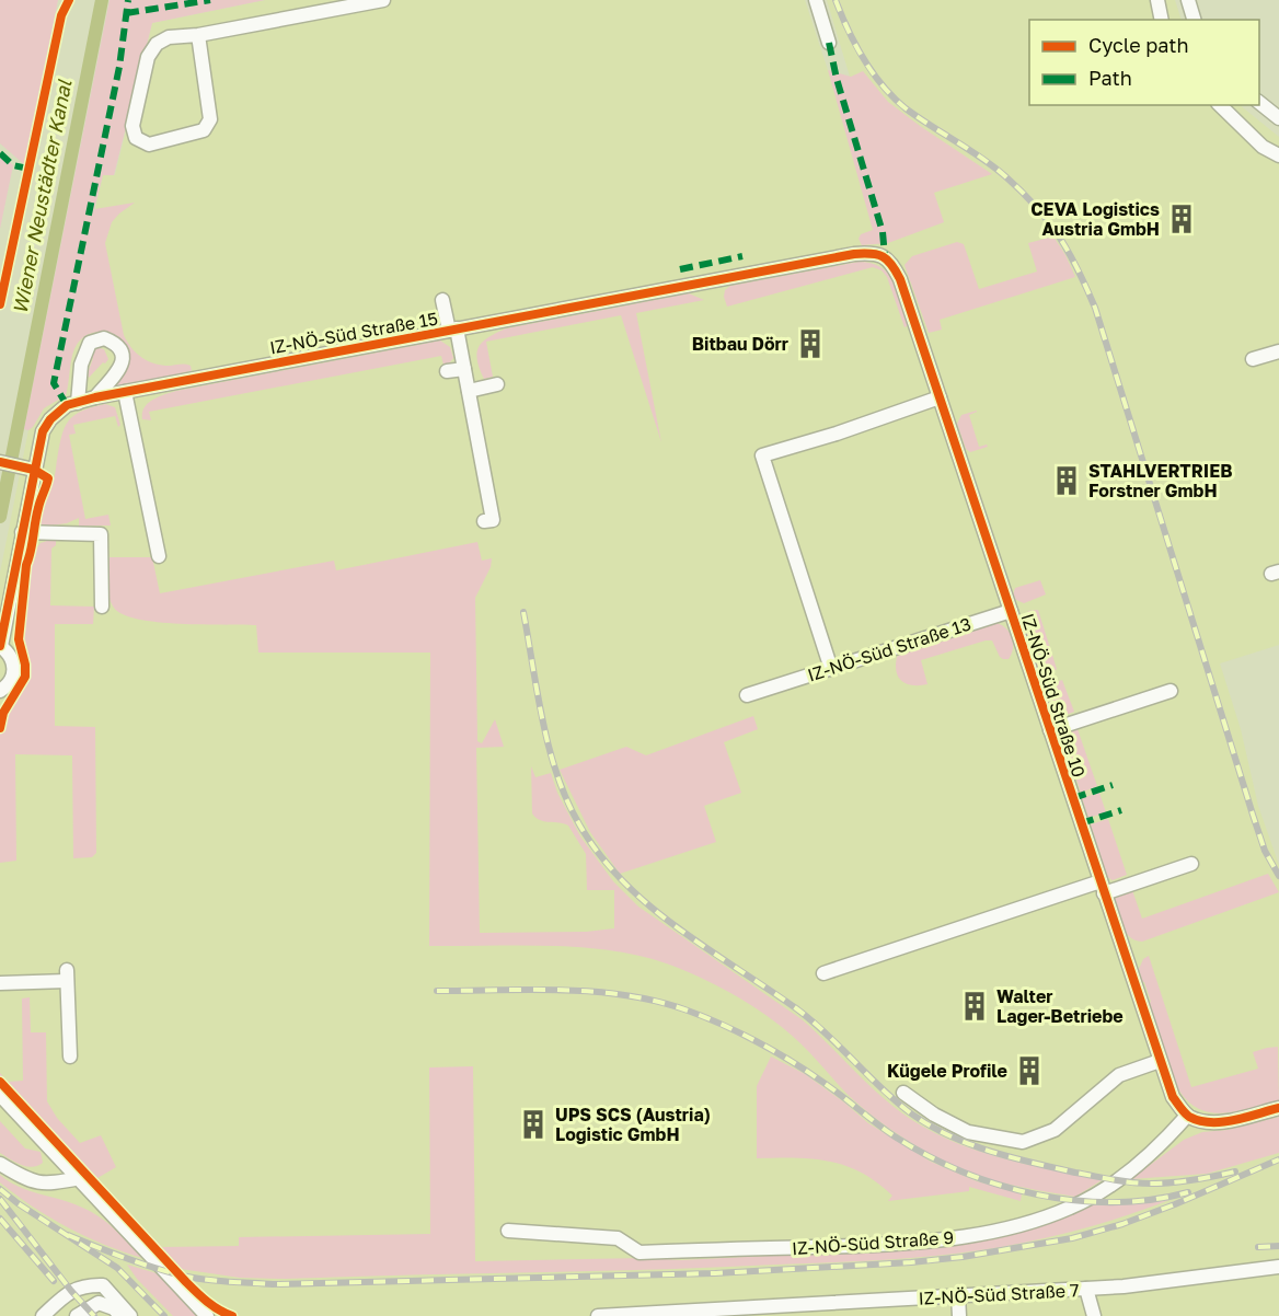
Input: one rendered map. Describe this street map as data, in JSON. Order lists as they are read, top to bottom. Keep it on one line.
{"streets":{"street":["IZ-NÖ-Süd Straße 15","IZ-NÖ-Süd Straße 13","IZ-NÖ-Süd Straße 10","IZ-NÖ-Süd Straße 9","IZ-NÖ-Süd Straße 7"]},"crossings":[["IZ-NÖ-Süd Straße 15","IZ-NÖ-Süd Straße 10"],["IZ-NÖ-Süd Straße 13","IZ-NÖ-Süd Straße 10"],["IZ-NÖ-Süd Straße 10","IZ-NÖ-Süd Straße 9"]],"water":["Wiener Neustädter Kanal"],"places":{"building":["CEVA Logistics Austria GmbH","Bitbau Dörr","STAHLVERTRIEB Forstner GmbH","Walter Lager-Betriebe","Kügele Profile","UPS SCS (Austria) Logistic GmbH"]},"legend":["Cycle path","Path"]}
